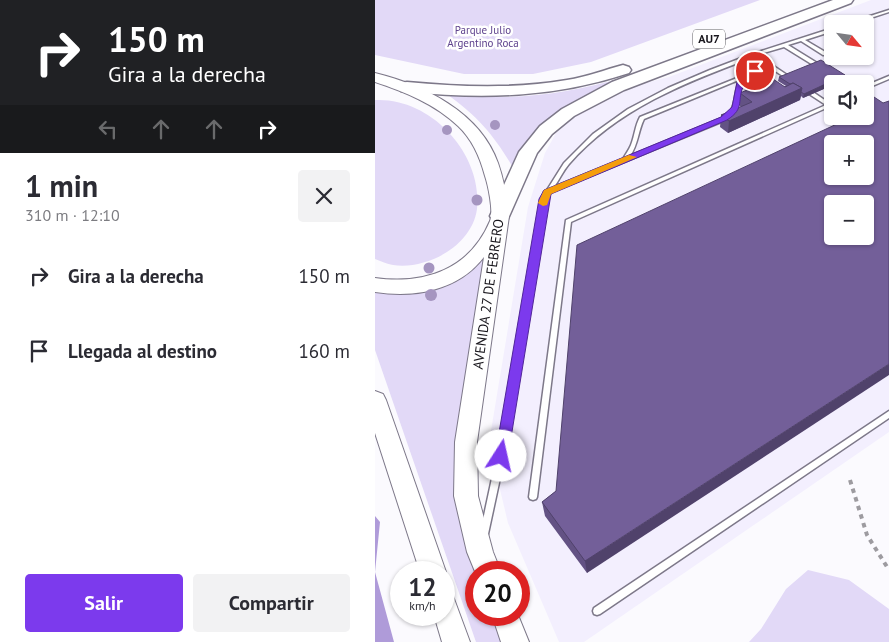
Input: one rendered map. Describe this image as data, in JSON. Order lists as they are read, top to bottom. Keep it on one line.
{"streets":{"highway":["AU7"],"main road":["AVENIDA 27 DE FEBRERO"]},"crossings":[["AU7","AVENIDA 27 DE FEBRERO"]],"parks":["Parque Julio Argentino Roca"],"north":"bottom right","page":{"turn":["150 m","Gira a la derecha"],"map_buttons":["+","−"],"heading":["1 min","310 m · 12:10"],"list":[{"name":"Gira a la derecha","value":"150 m"},{"name":"Llegada al destino","value":"160 m"}],"speed":"12 km/h","limit":"20","buttons":["Salir","Compartir"]}}
